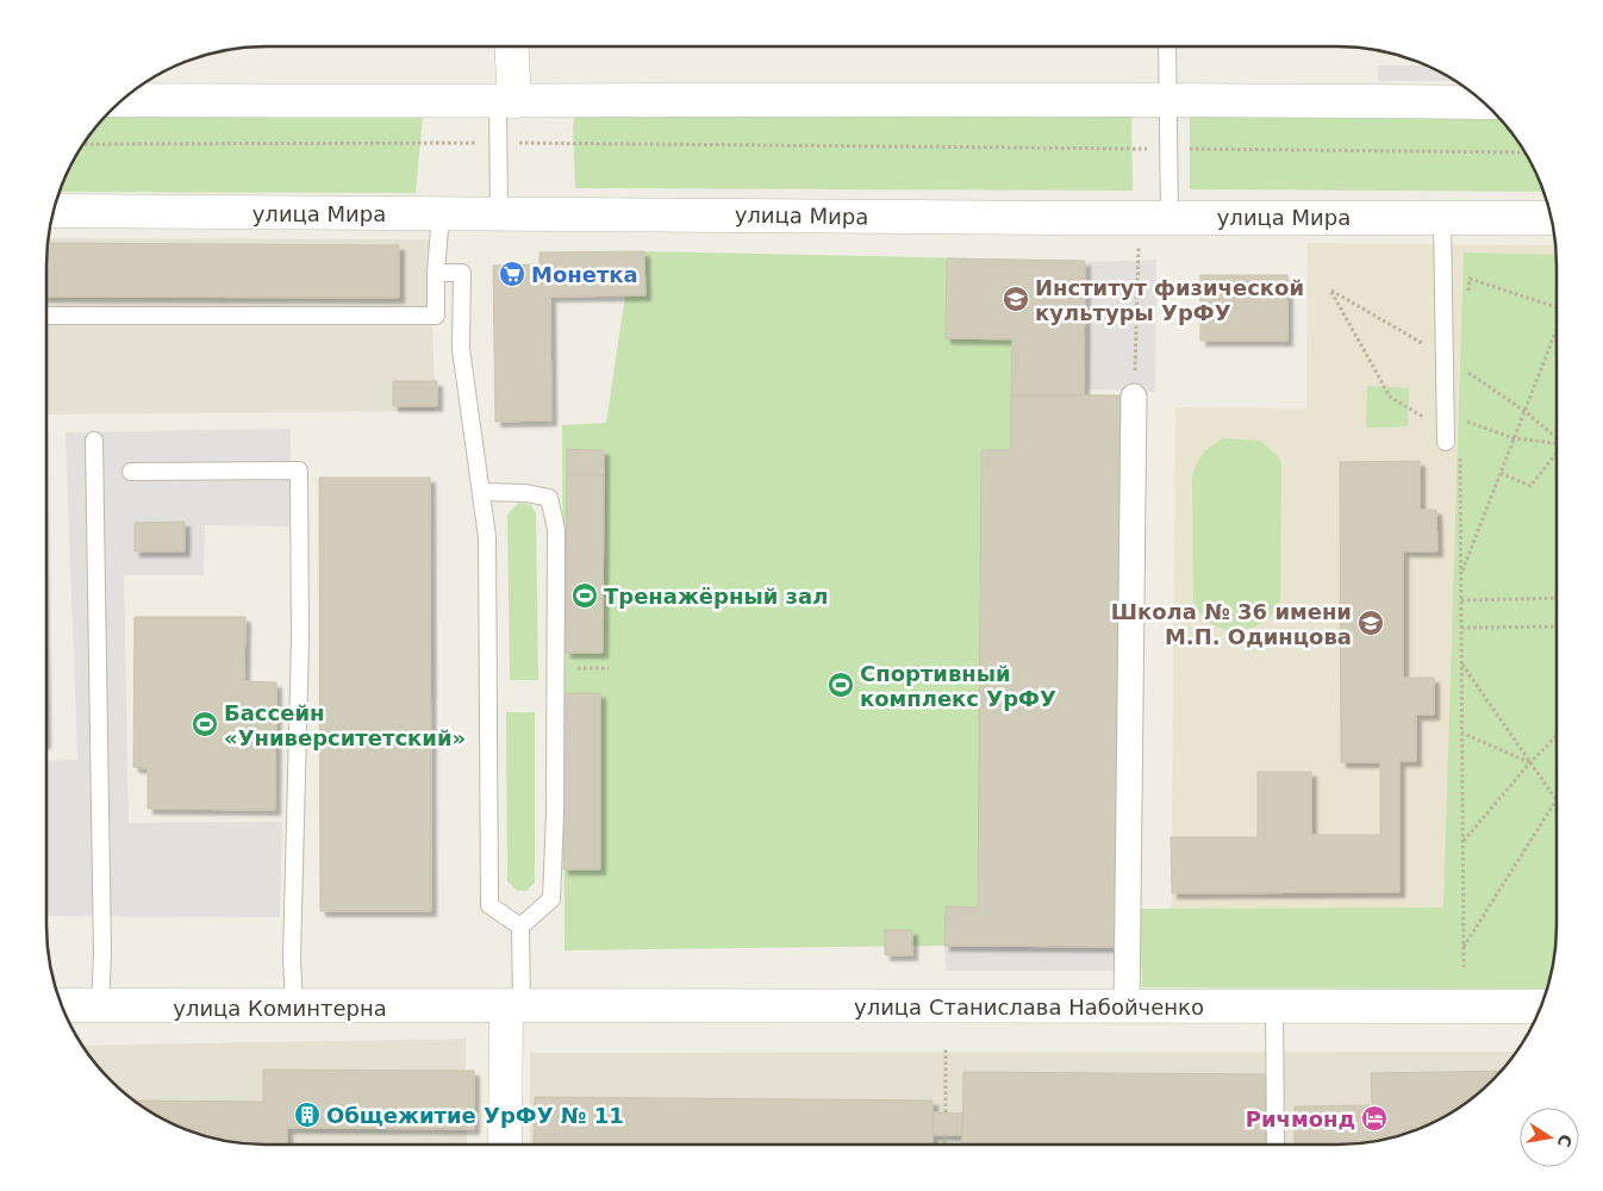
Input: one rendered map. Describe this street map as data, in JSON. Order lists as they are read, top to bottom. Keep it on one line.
{"streets":{"street":["улица Мира","улица Станислава Набойченко","улица Коминтерна"]},"crossings":[["улица Станислава Набойченко","улица Коминтерна"]],"places":{"supermarket":["Монетка"],"school or university":["Институт физической культуры УрФУ","Школа № 36 имени М.П. Одинцова"],"sports":["Тренажёрный зал","Спортивный комплекс УрФУ","Бассейн «Университетский»"],"building":["Общежитие УрФУ № 11"],"hotel":["Ричмонд"]},"north":"right"}
